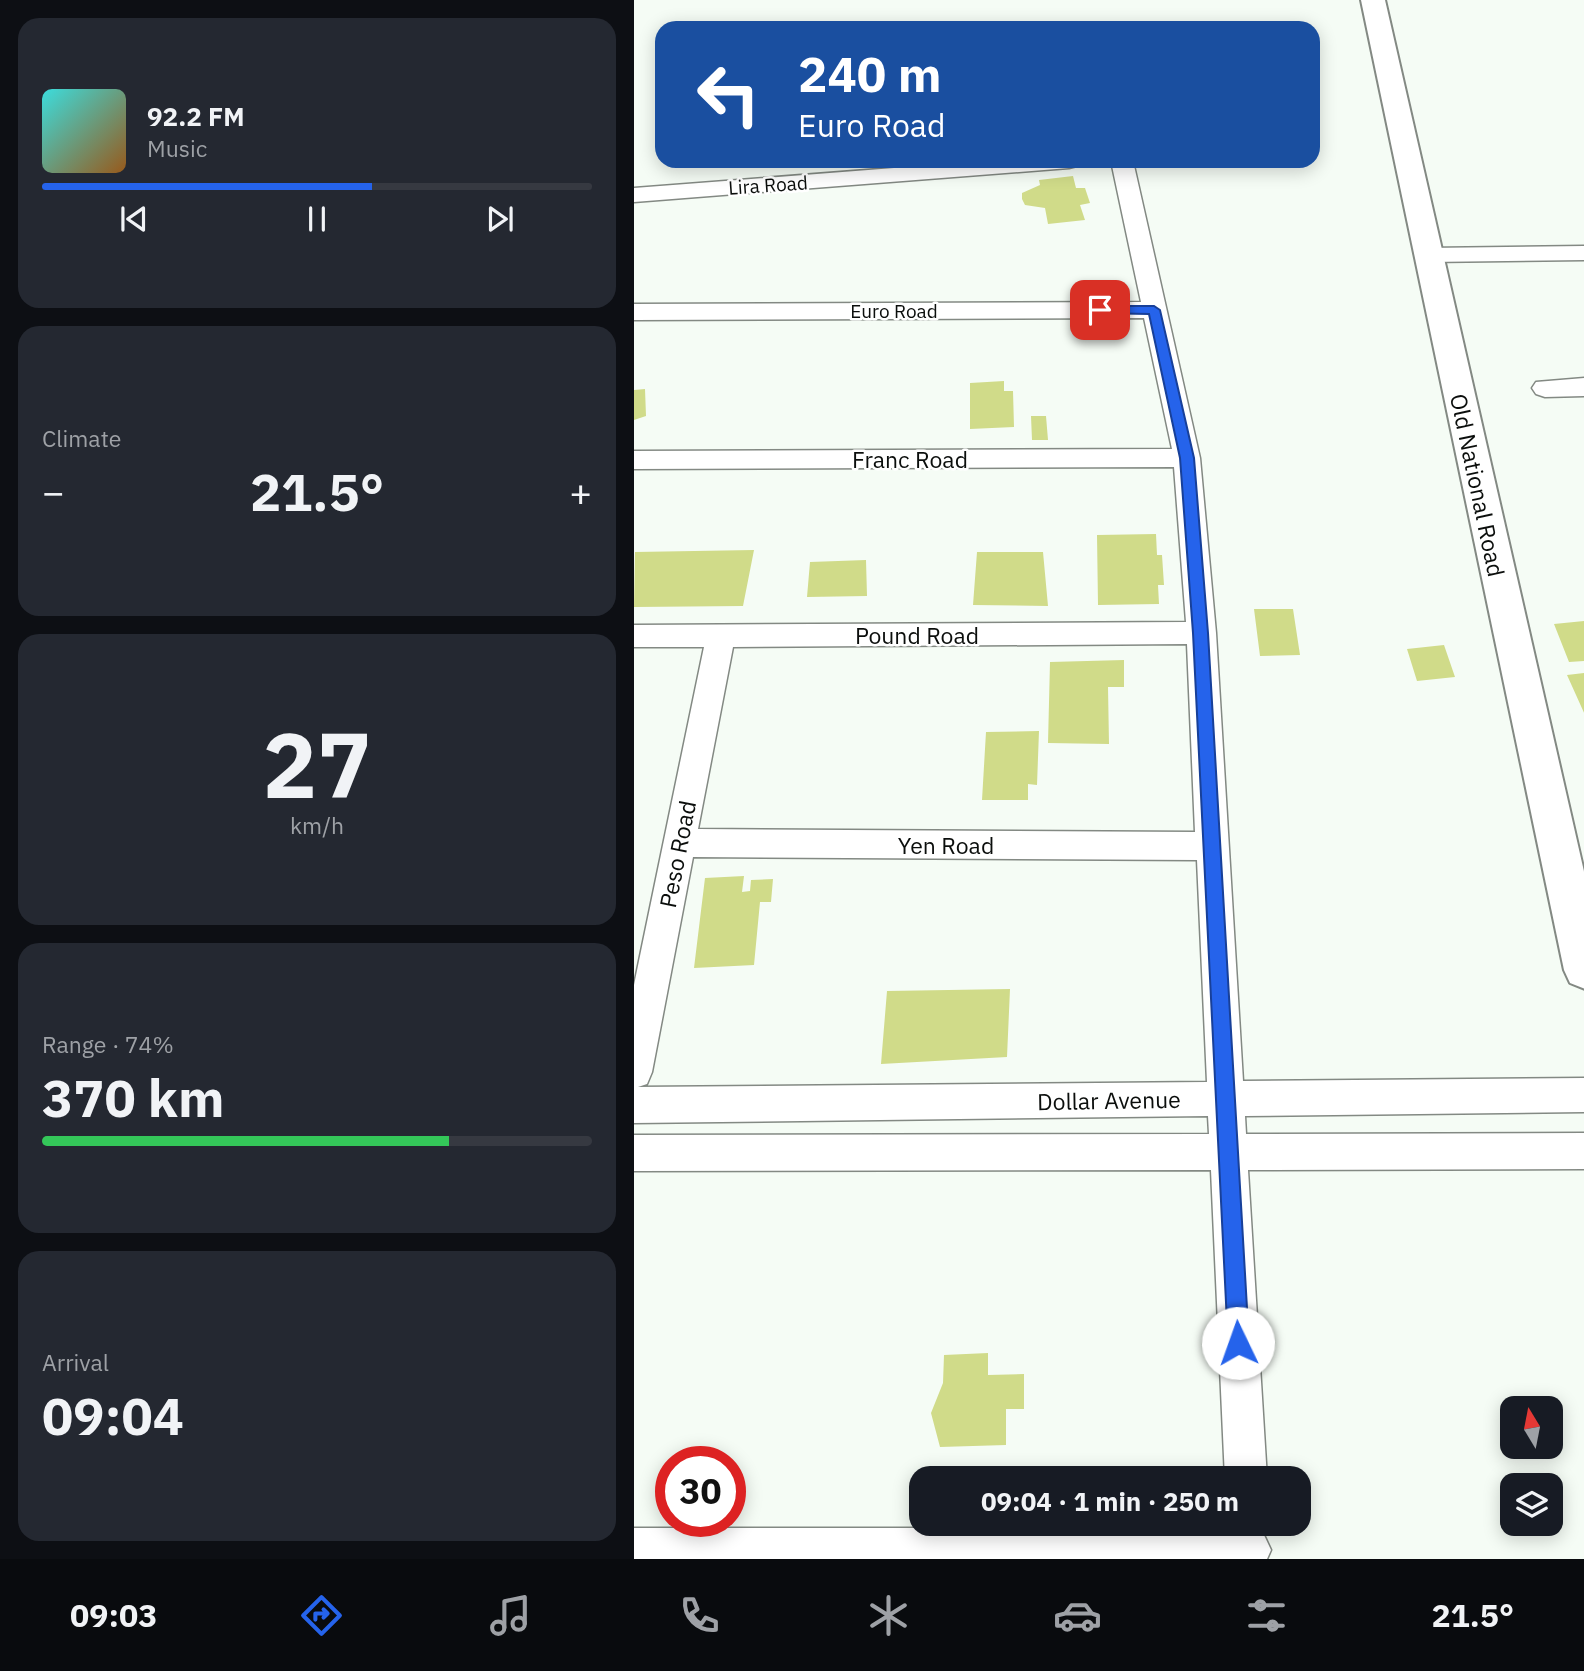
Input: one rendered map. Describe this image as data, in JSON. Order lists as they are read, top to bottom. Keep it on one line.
{"streets":{"main road":["Old National Road"],"street":["Lira Road","Euro Road","Franc Road","Pound Road","Yen Road","Peso Road","Dollar Avenue"]},"crossings":[["Pound Road","Peso Road"],["Yen Road","Peso Road"]],"north":"top","page":{"turn":["240 m","Euro Road"],"song":["92.2 FM","Music"],"tile":["Climate",["27","km/h"],["Range · 74%","370 km"],["Arrival","09:04"]],"heat":["−","21.5°","+"],"limit":"30","trip":"09:04 · 1 min · 250 m","tabs":["09:03","21.5°"]}}
